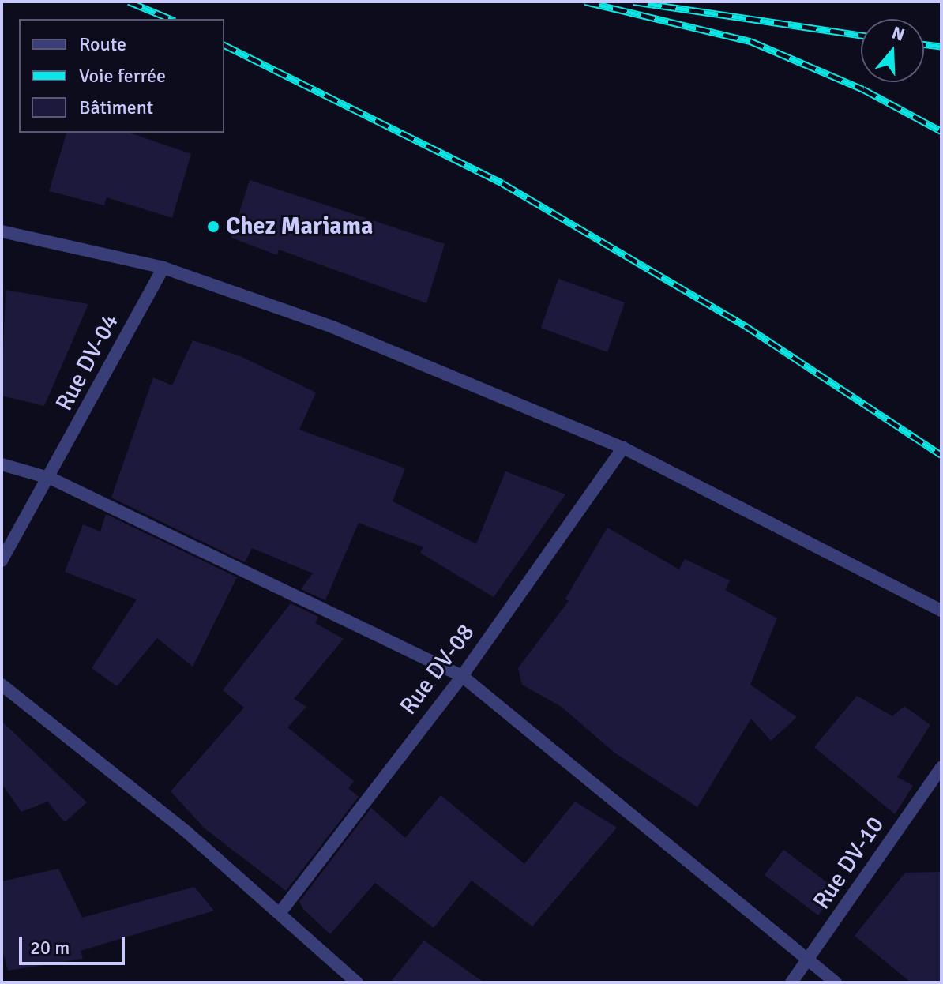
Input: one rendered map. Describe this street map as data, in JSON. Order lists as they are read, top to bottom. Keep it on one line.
{"streets":{"street":["Rue DV-04","Rue DV-08","Rue DV-10"]},"places":["Chez Mariama"],"legend":["Route","Voie ferrée","Bâtiment"],"scale_bar":"20 m","north":"top"}
